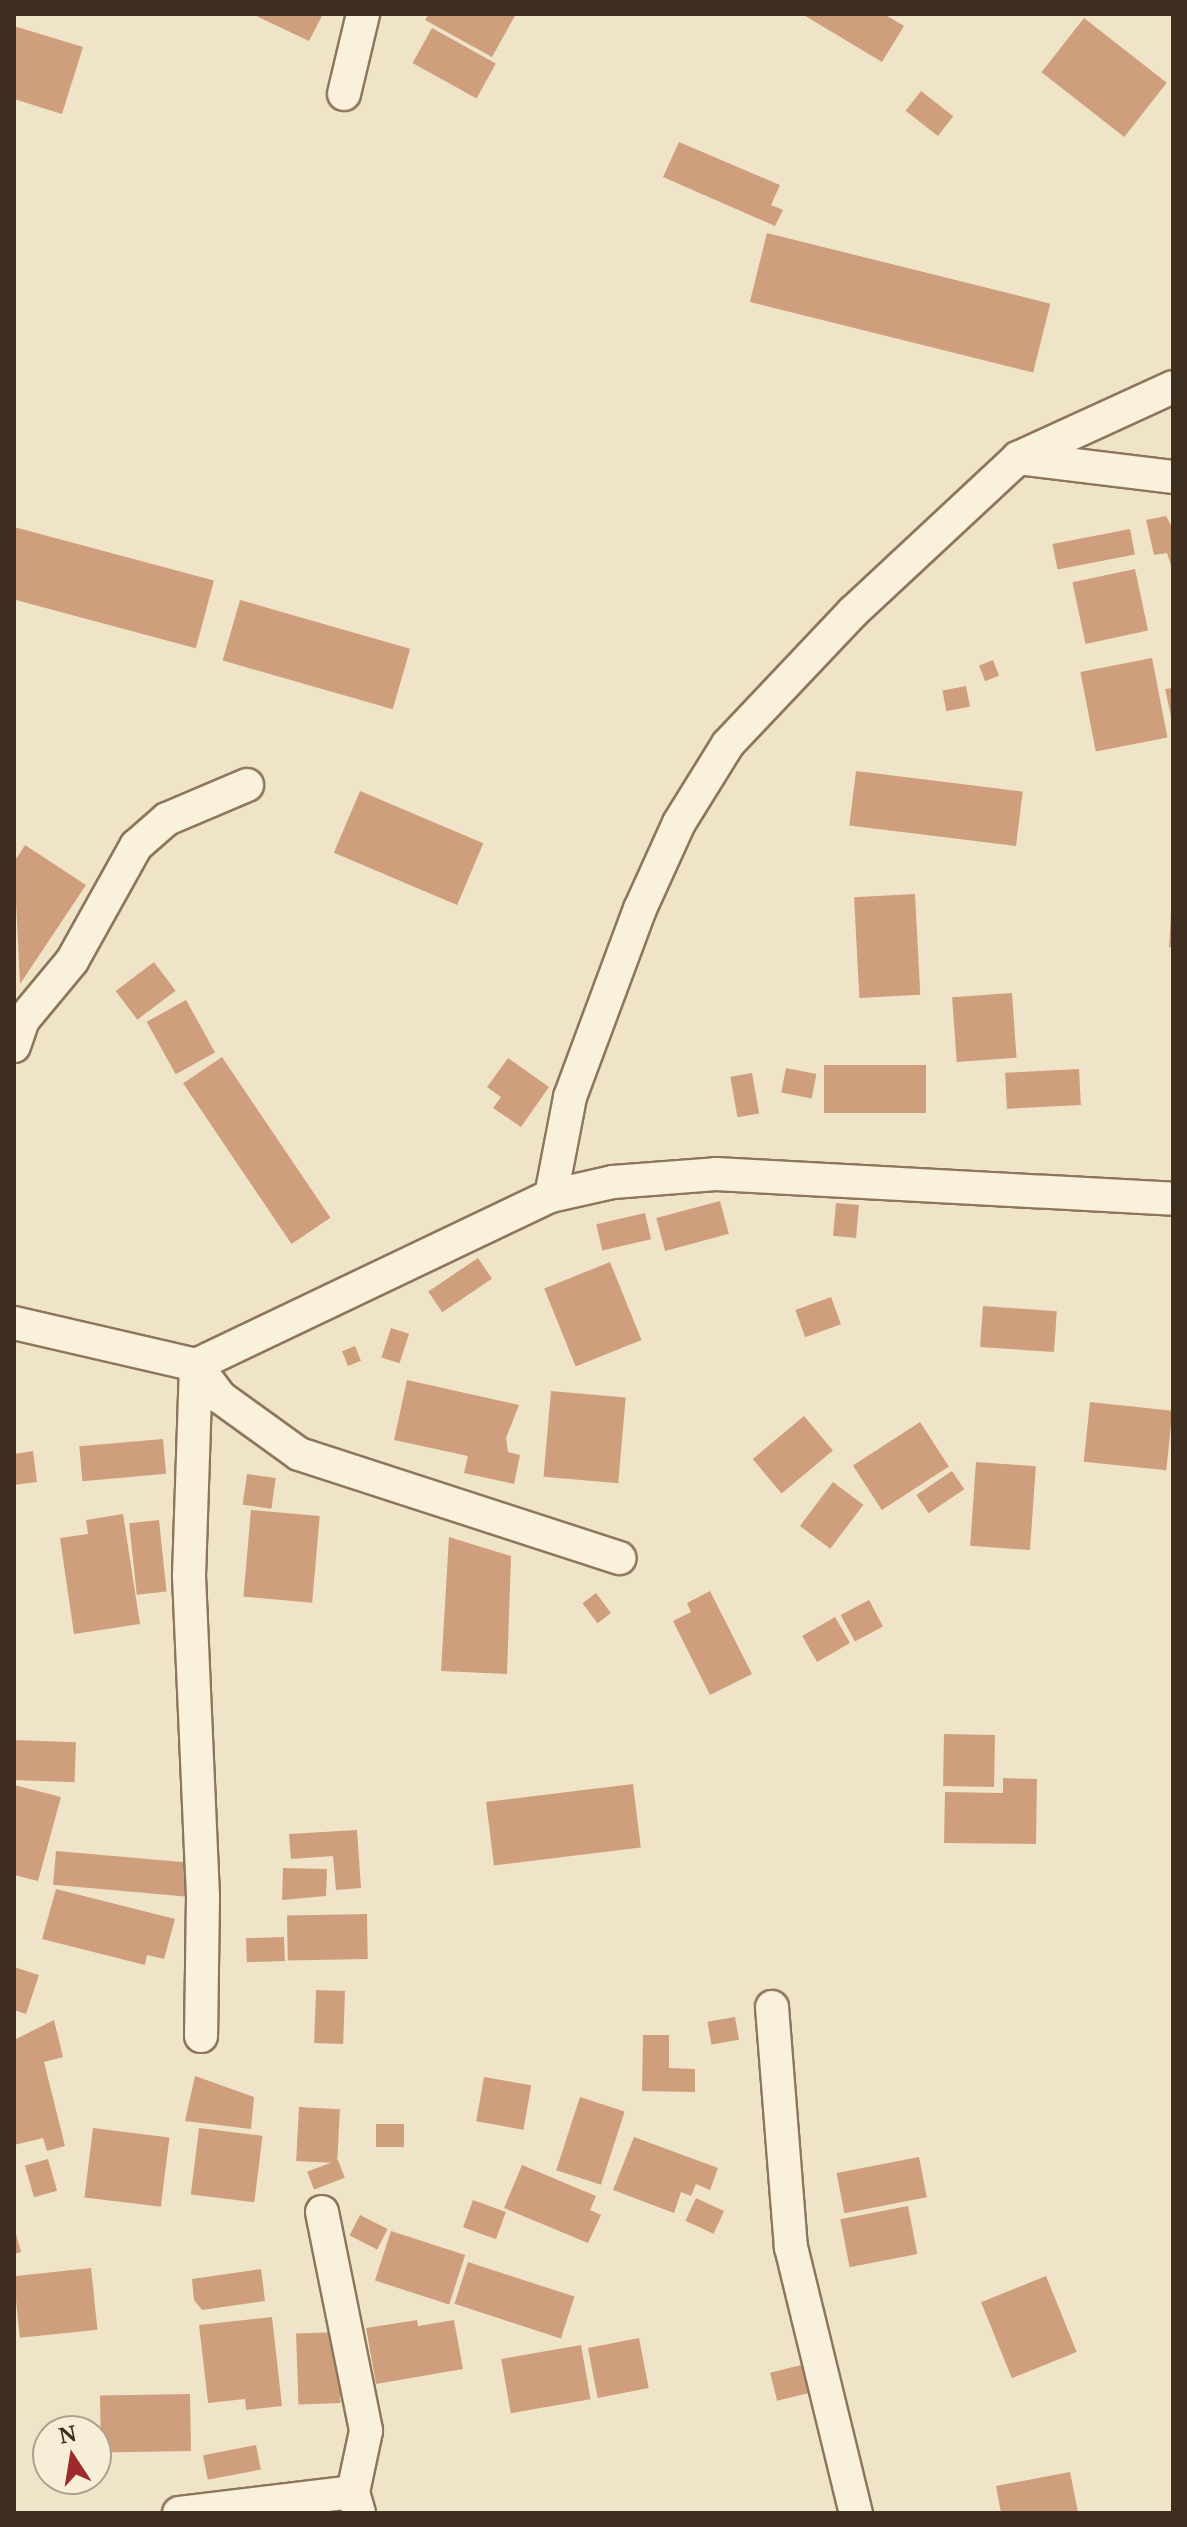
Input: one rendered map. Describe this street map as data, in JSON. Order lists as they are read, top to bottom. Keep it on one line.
{"north":"top"}
